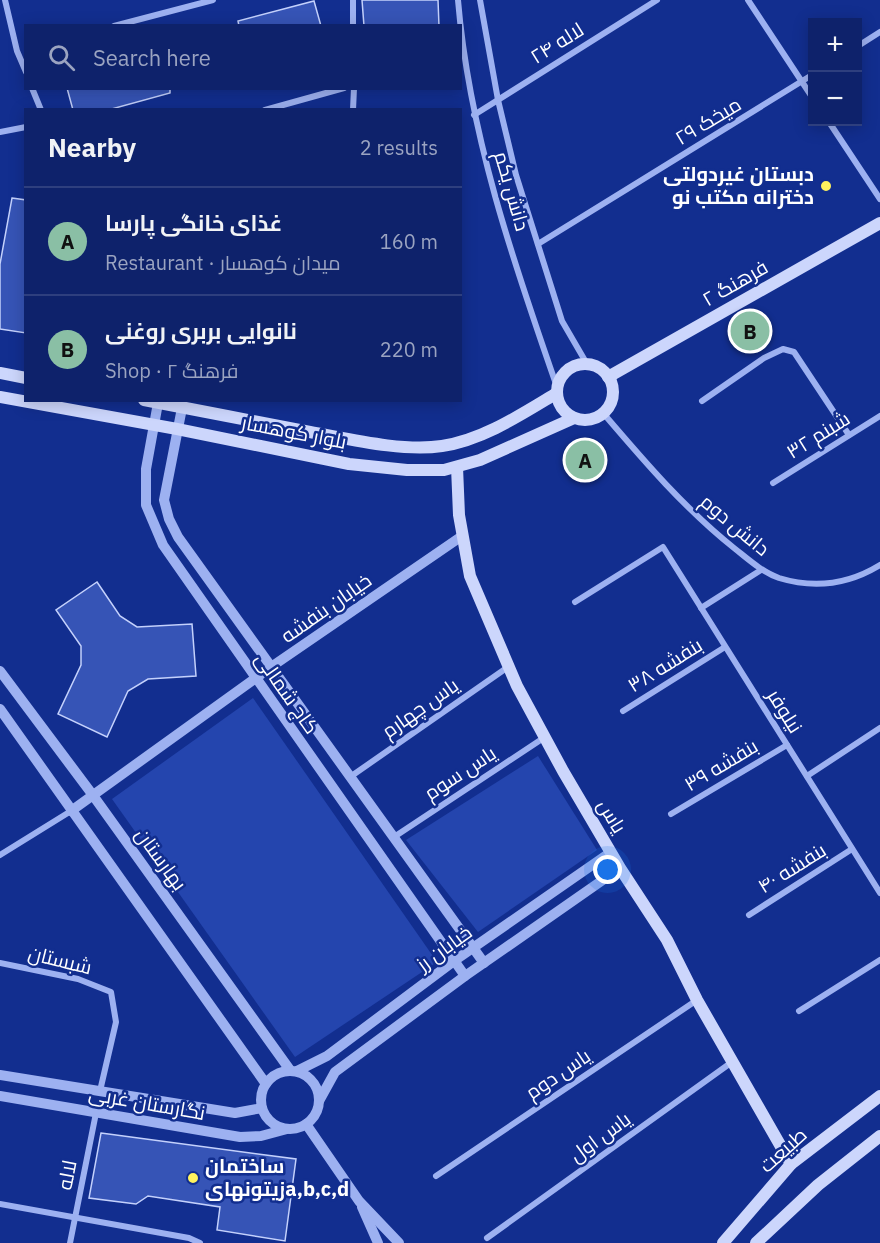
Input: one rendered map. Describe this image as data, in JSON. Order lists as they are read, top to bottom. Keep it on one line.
{"streets":{"main road":["فرهنگ ۲","بلوار کوهسار","یاس","طبیعت"],"street":["لاله ۲۴","میخک ۲۹","دانش یکم","شبنم ۳۲","دانش دوم","خیابان بنفشه","بنفشه ۳۸","کاج شمالی","یاس چهارم","نیلوفر","بنفشه ۳۹","یاس سوم","بهارستان","بنفشه ۴۰","خیابان رز","شبستان","یاس دوم","نگارستان غربی","یاس اول","لاله"]},"crossings":[["لاله ۲۴","دانش یکم"],["میخک ۲۹","دانش یکم"],["دانش یکم","فرهنگ ۲"],["دانش یکم","بلوار کوهسار"],["دانش یکم","دانش دوم"],["فرهنگ ۲","بلوار کوهسار"],["فرهنگ ۲","دانش دوم"],["بلوار کوهسار","دانش دوم"],["بلوار کوهسار","کاج شمالی"],["بلوار کوهسار","یاس"],["خیابان بنفشه","کاج شمالی"],["خیابان بنفشه","یاس"],["خیابان بنفشه","بهارستان"],["بنفشه ۳۸","نیلوفر"],["کاج شمالی","یاس چهارم"],["کاج شمالی","یاس سوم"],["کاج شمالی","خیابان رز"],["یاس چهارم","یاس"],["نیلوفر","بنفشه ۳۹"],["نیلوفر","بنفشه ۴۰"],["یاس سوم","یاس"],["یاس","خیابان رز"],["یاس","یاس دوم"],["یاس","یاس اول"],["یاس","طبیعت"],["بهارستان","خیابان رز"],["بهارستان","نگارستان غربی"],["خیابان رز","نگارستان غربی"],["شبستان","نگارستان غربی"],["نگارستان غربی","لاله"]],"places":["دبستان غیردولتی دخترانه مکتب نو","ساختمان زیتونهایa,b,c,d"],"page":{"map_buttons":["+","−"],"search":"Search here","heading":["Nearby","2 results"],"list":[{"mark":"A","name":"غذای خانگی پارسا","note":"Restaurant · میدان کوهسار","value":"160 m"},{"mark":"B","name":"نانوایی بربری روغنی","note":"Shop · فرهنگ ۲","value":"220 m"}],"pins":["B","A"]}}
